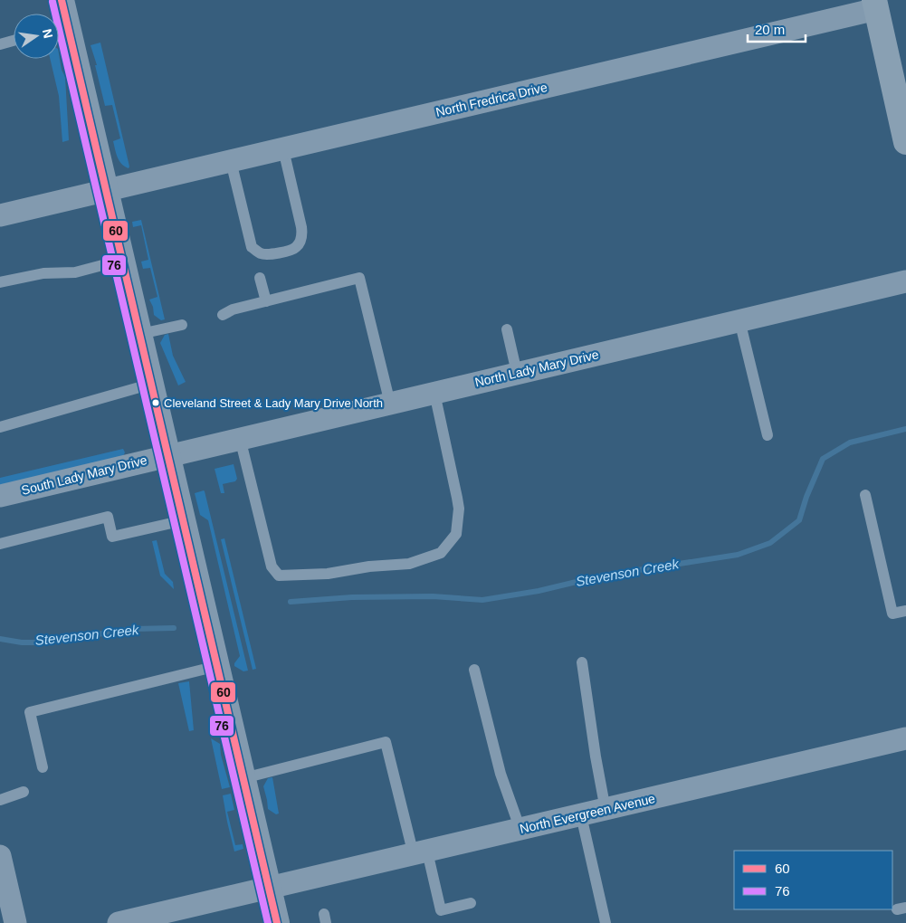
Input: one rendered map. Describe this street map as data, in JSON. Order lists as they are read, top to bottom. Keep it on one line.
{"streets":{"street":["North Fredrica Drive","North Lady Mary Drive","South Lady Mary Drive","North Evergreen Avenue"]},"crossings":[["North Lady Mary Drive","South Lady Mary Drive"]],"water":["Stevenson Creek"],"places":["Cleveland Street & Lady Mary Drive North"],"lines":["transit line 60","transit line 76"],"legend":["60","76"],"scale_bar":"20 m","north":"right"}
